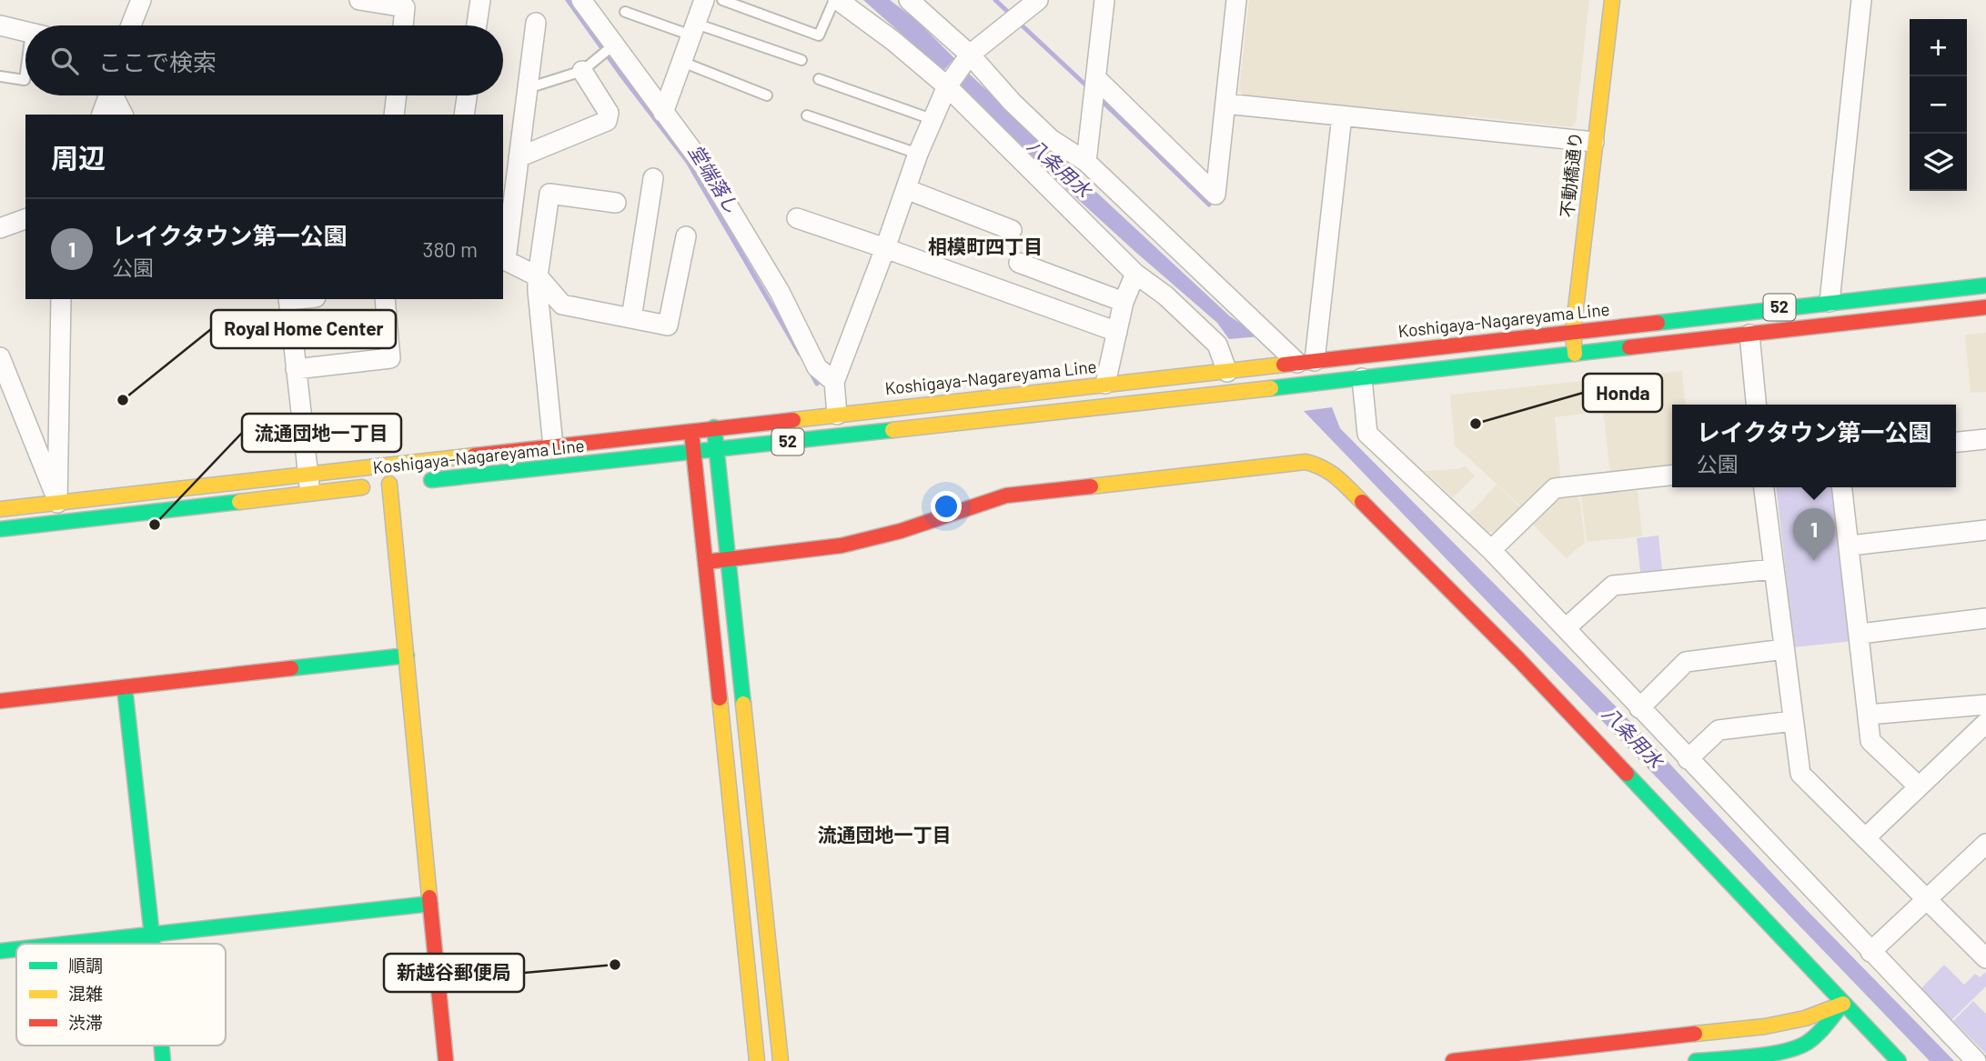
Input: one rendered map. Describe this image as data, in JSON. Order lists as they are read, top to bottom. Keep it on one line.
{"streets":{"street":["不動橋通り","52","Koshigaya-Nagareyama Line"]},"crossings":[["不動橋通り","Koshigaya-Nagareyama Line"]],"districts":["相模町四丁目","流通団地一丁目"],"water":["八条用水","堂端落し"],"places":["Royal Home Center","Honda","流通団地一丁目","新越谷郵便局"],"legend":["順調","混雑","渋滞"],"page":{"map_buttons":["+","−"],"search":"ここで検索","heading":"周辺","list":[{"mark":"1","name":"レイクタウン第一公園","note":"公園","value":"380 m"}],"popup":["レイクタウン第一公園","公園"],"pins":"1"}}
